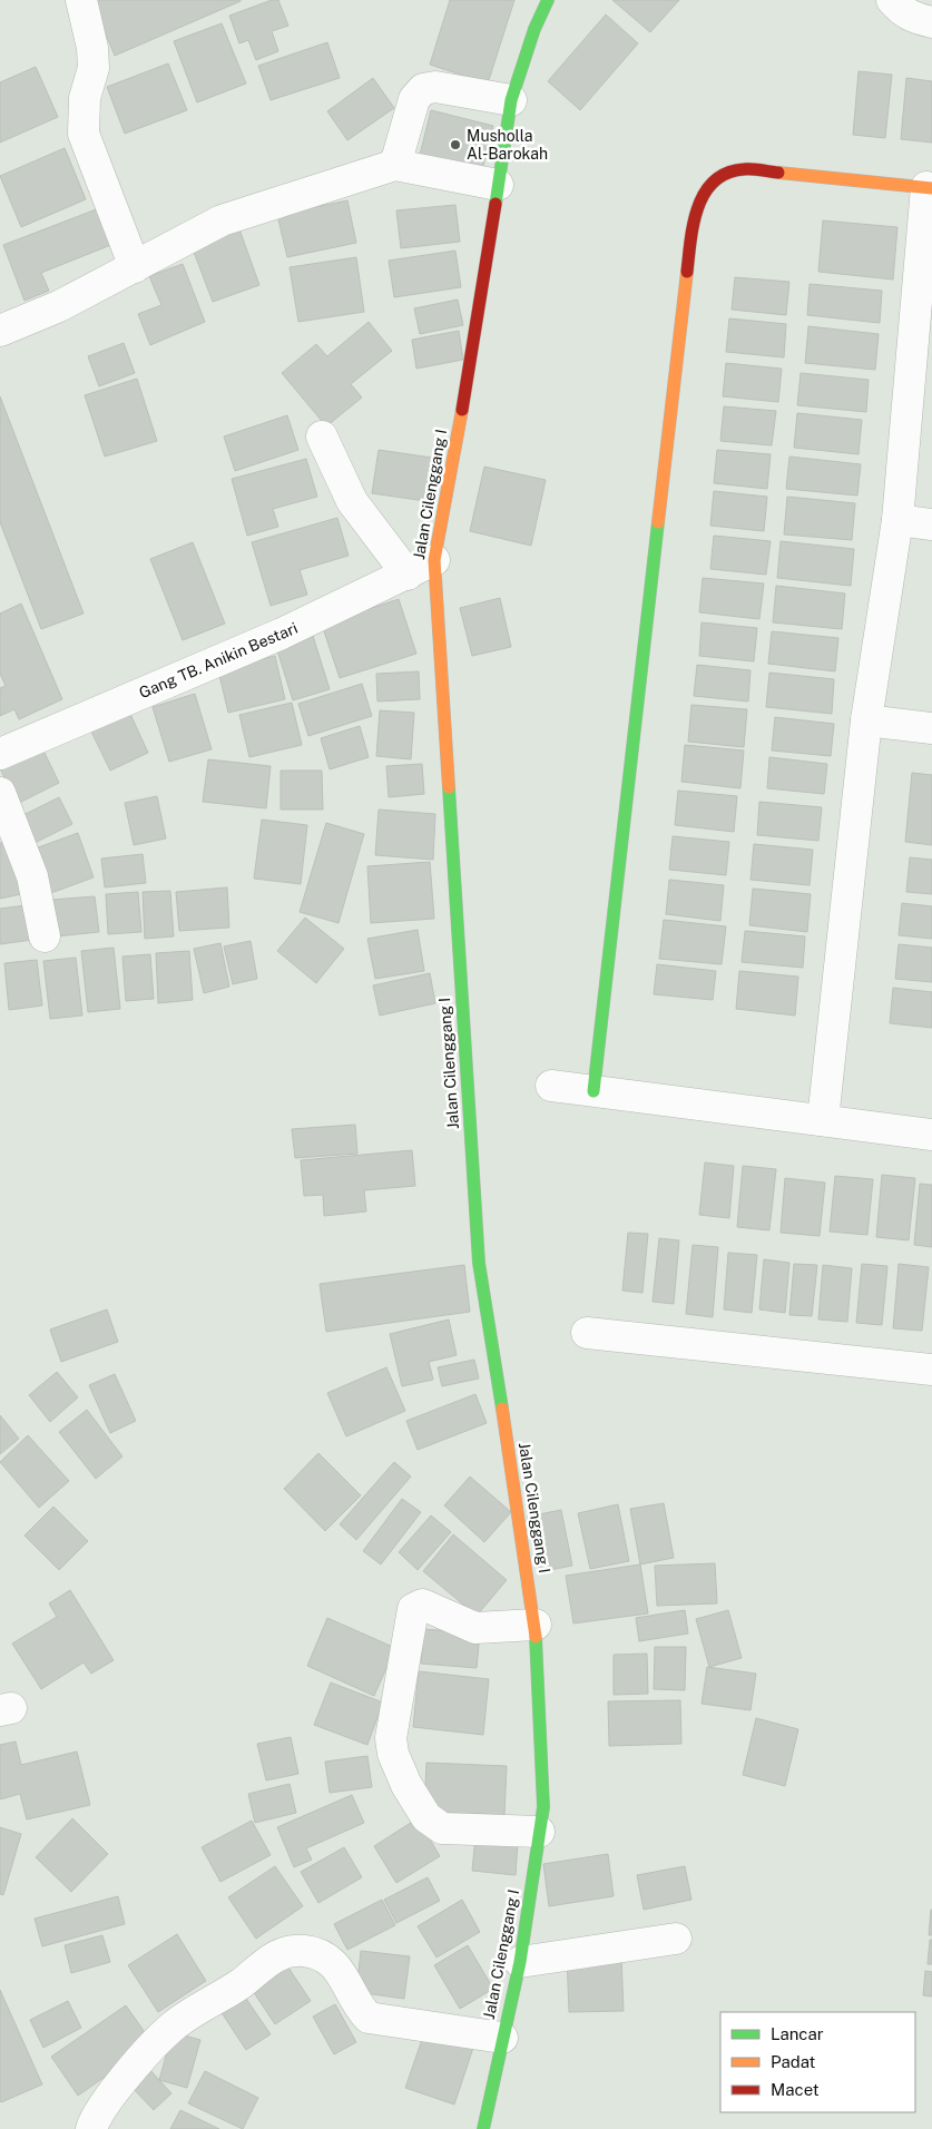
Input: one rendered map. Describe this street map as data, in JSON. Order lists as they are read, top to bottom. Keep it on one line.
{"streets":{"street":["Jalan Cilenggang I","Gang TB. Anikin Bestari"]},"crossings":[["Jalan Cilenggang I","Gang TB. Anikin Bestari"]],"places":["Musholla Al-Barokah"],"legend":["Lancar","Padat","Macet"]}
